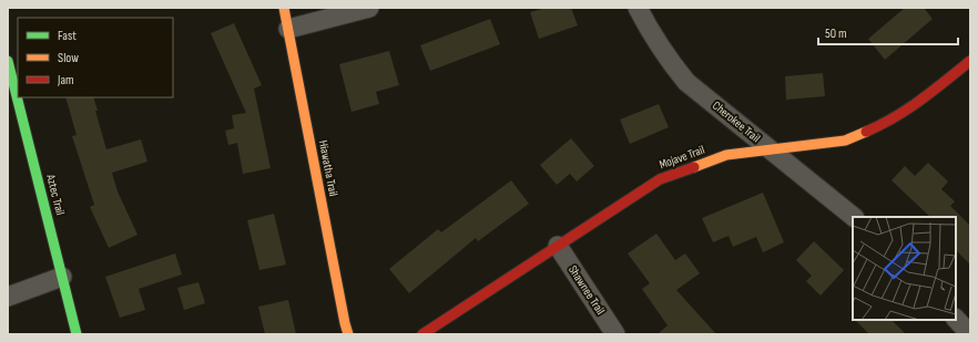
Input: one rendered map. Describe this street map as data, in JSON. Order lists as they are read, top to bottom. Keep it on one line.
{"streets":{"street":["Cherokee Trail","Mojave Trail","Hiawatha Trail","Aztec Trail","Shawnee Trail"]},"crossings":[["Cherokee Trail","Mojave Trail"],["Mojave Trail","Shawnee Trail"]],"legend":["Fast","Slow","Jam"],"scale_bar":"50 m"}
